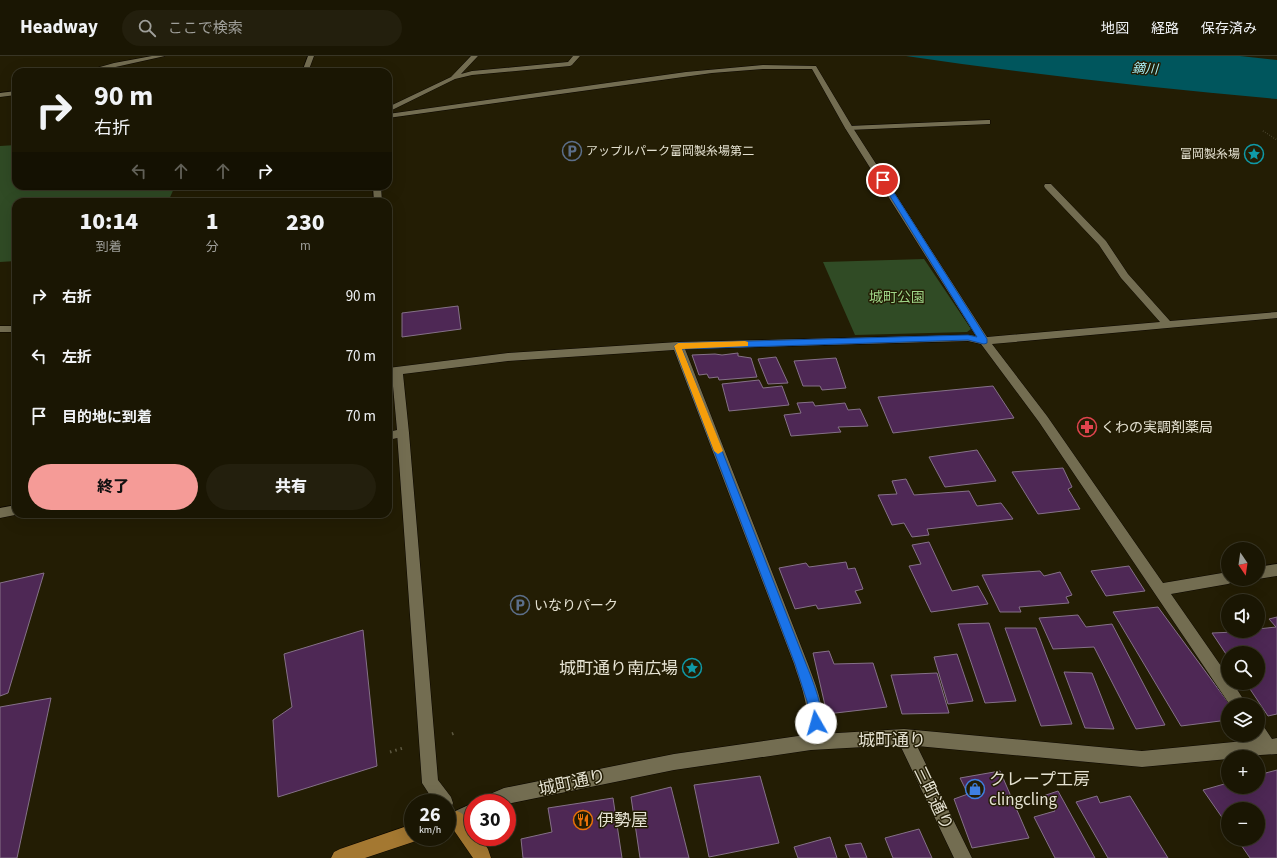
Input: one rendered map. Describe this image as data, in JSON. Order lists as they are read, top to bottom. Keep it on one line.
{"streets":{"street":["城町通り","三町通り"]},"crossings":[["城町通り","三町通り"]],"water":["鏑川"],"parks":["城町公園"],"places":{"parking":["アップルパーク富岡製糸場第二","いなりパーク"],"place":["富岡製糸場","城町通り南広場"],"pharmacy":["くわの実調剤薬局"],"shop":["クレープ工房 clingcling"],"restaurant":["伊勢屋"]},"north":"bottom","page":{"header":"Headway","search":"ここで検索","nav":["地図","経路","保存済み"],"turn":["90 m","右折"],"eta":["10:14","到着","1","分","230","m"],"list":[{"name":"右折","value":"90 m"},{"name":"左折","value":"70 m"},{"name":"目的地に到着","value":"70 m"}],"buttons":["終了","共有"],"map_buttons":["+","−"],"speed":"26 km/h","limit":"30"}}
